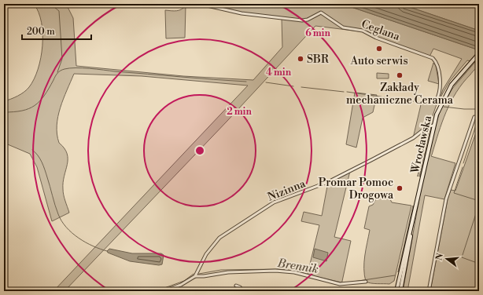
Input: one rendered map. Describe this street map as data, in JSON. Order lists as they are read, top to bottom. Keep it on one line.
{"streets":{"main road":["Wrocławska"],"street":["Ceglana","Nizinna"]},"crossings":[["Ceglana","Wrocławska"],["Wrocławska","Nizinna"]],"water":["Brennik"],"places":["Auto serwis","SBR","Zakłady mechaniczne Cerama","Promar Pomoc Drogowa"],"scale_bar":"200 m","north":"left","rings":["6 min","4 min","2 min"]}
